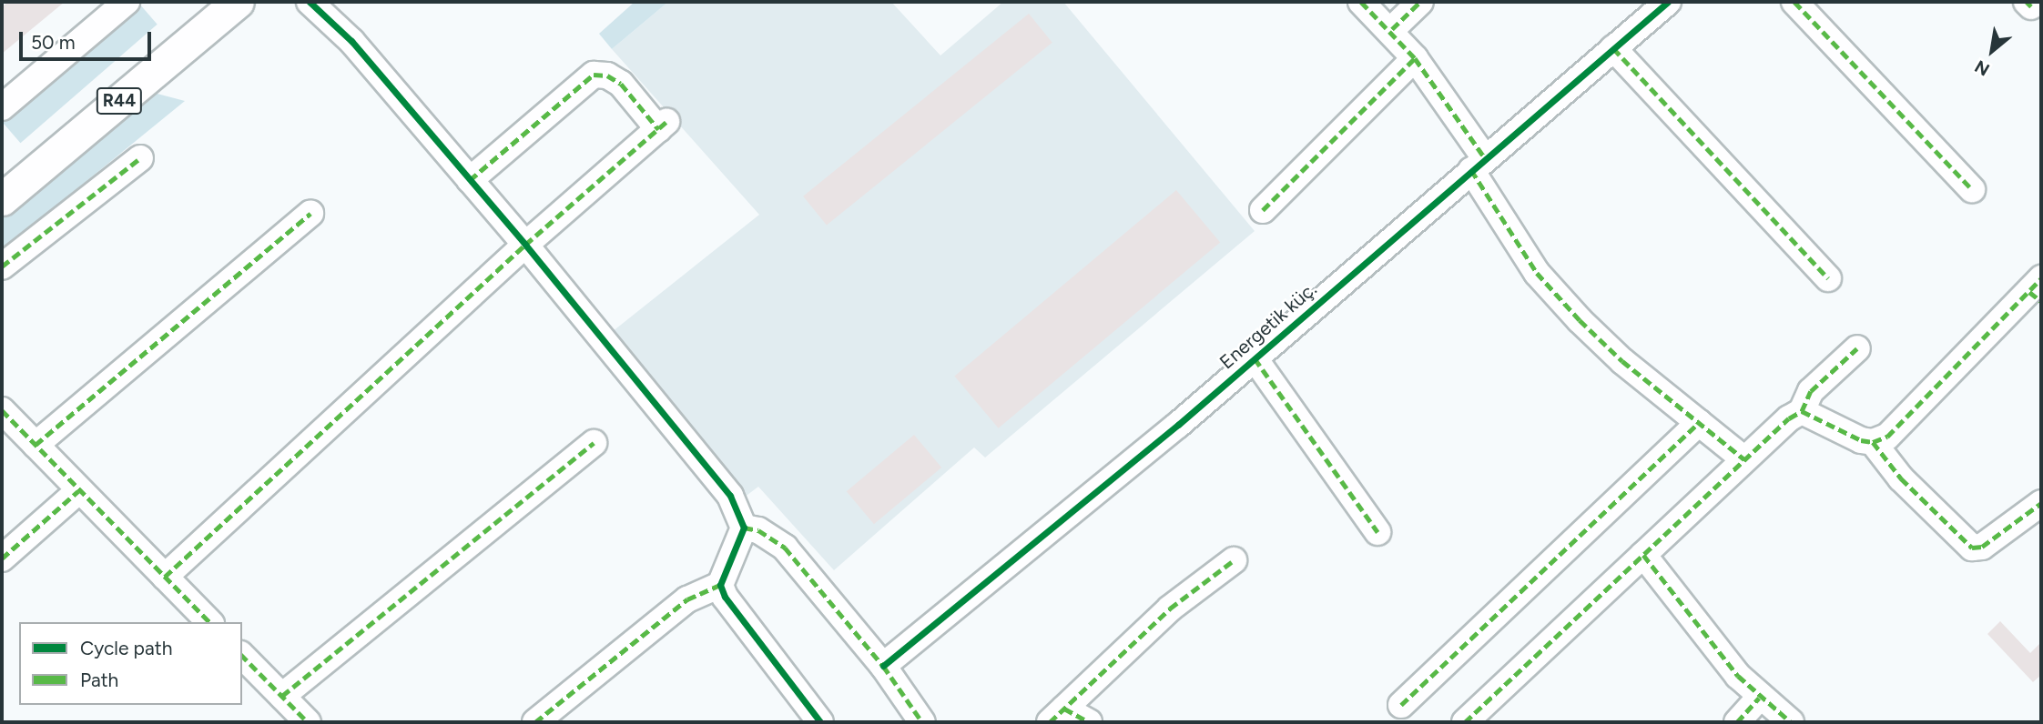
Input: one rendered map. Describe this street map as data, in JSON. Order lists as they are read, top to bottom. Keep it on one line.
{"streets":{"main road":["R44"],"street":["Energetik küç."]},"legend":["Cycle path","Path"],"scale_bar":"50 m","north":"bottom left"}
